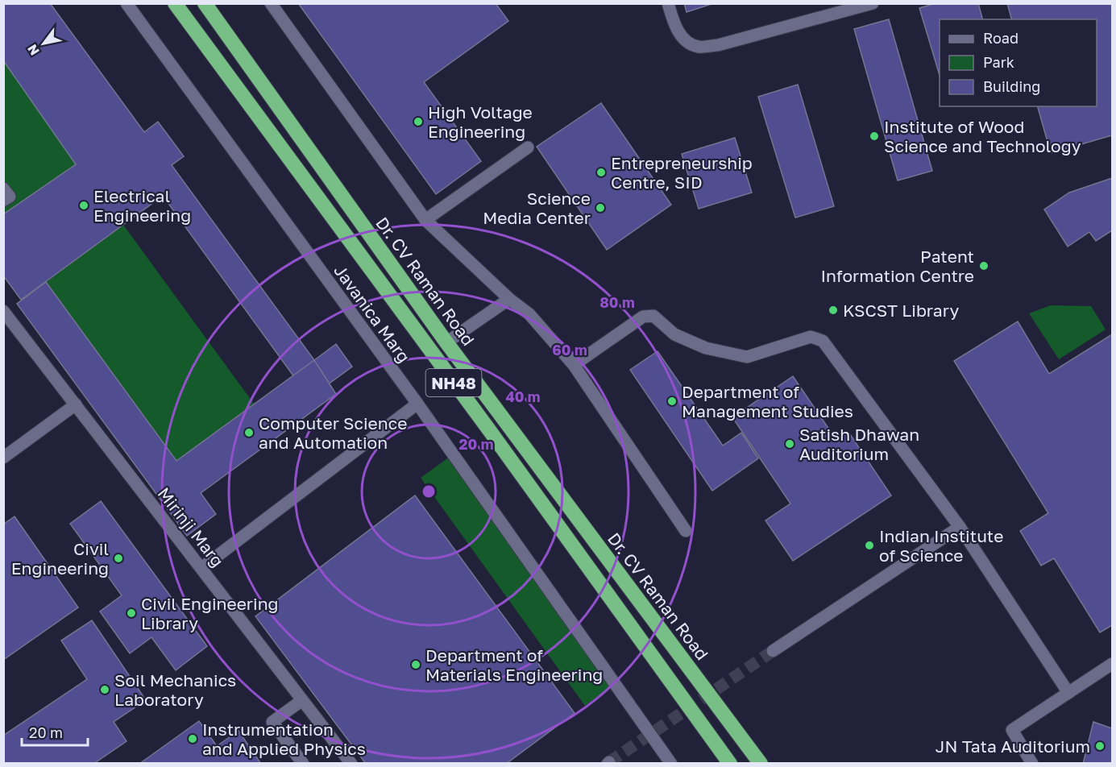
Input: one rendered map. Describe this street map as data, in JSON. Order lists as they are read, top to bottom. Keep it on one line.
{"streets":{"highway":["Dr. CV Raman Road","NH48"],"lane":["Javanica Marg","Mirinji Marg"]},"places":["High Voltage Engineering","Institute of Wood Science and Technology","Entrepreneurship Centre, SID","Electrical Engineering","Science Media Center","Patent Information Centre","KSCST Library","Department of Management Studies","Computer Science and Automation","Satish Dhawan Auditorium","Indian Institute of Science","Civil Engineering","Civil Engineering Library","Department of Materials Engineering","Soil Mechanics Laboratory","Instrumentation and Applied Physics","JN Tata Auditorium"],"legend":["Road","Park","Building"],"scale_bar":"20 m","north":"bottom left","rings":["80 m","60 m","40 m","20 m"]}
